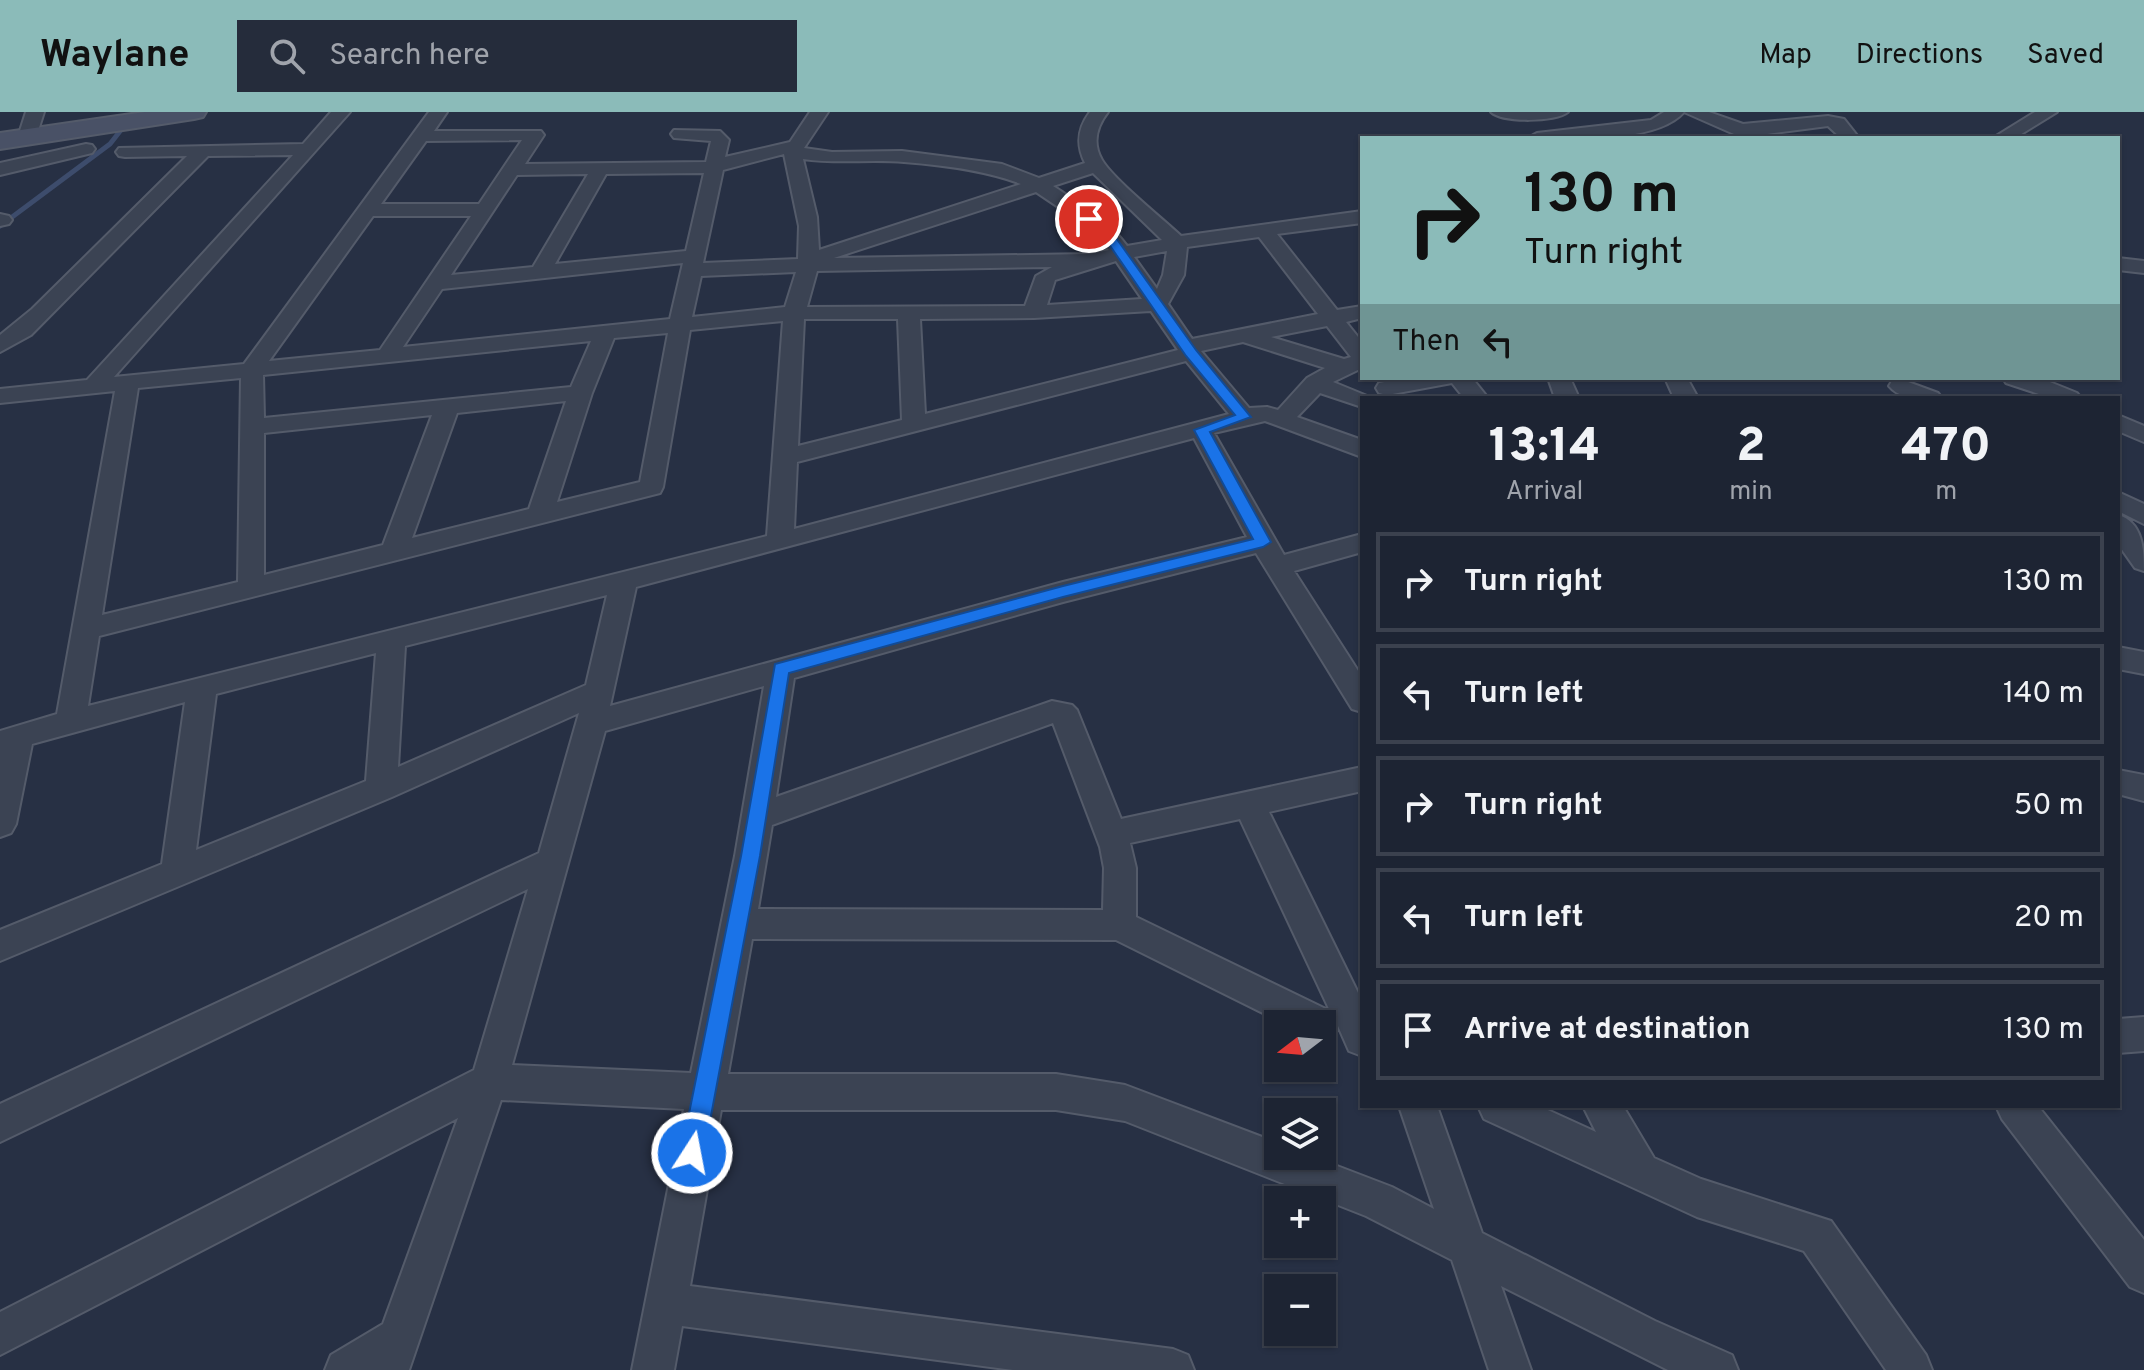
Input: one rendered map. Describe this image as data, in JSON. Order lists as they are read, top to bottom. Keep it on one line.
{"north":"left","page":{"header":"Waylane","search":"Search here","nav":["Map","Directions","Saved"],"turn":["130 m","Turn right"],"then":"Then","eta":["13:14","Arrival","2","min","470","m"],"list":[{"name":"Turn right","value":"130 m"},{"name":"Turn left","value":"140 m"},{"name":"Turn right","value":"50 m"},{"name":"Turn left","value":"20 m"},{"name":"Arrive at destination","value":"130 m"}],"map_buttons":["+","−"]}}
